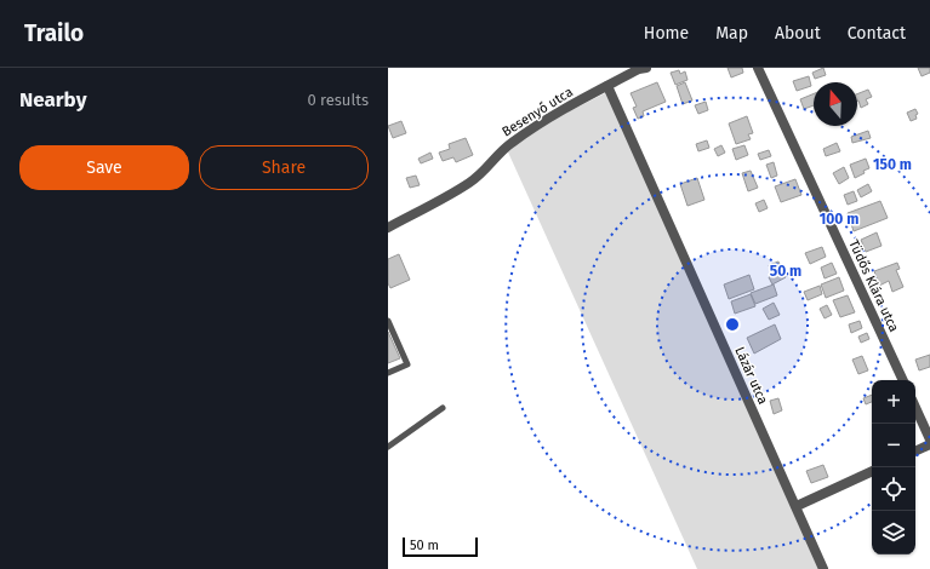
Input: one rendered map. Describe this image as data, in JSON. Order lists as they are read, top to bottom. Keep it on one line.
{"streets":{"street":["Besenyő utca","Tüdős Klára utca","Lázár utca"]},"crossings":[["Besenyő utca","Lázár utca"]],"scale_bar":"50 m","north":"top","page":{"header":"Trailo","nav":["Home","Map","About","Contact"],"heading":["Nearby","0 results"],"buttons":["Save","Share"],"map_buttons":["+","−"],"scale":"50 m"},"rings":["150 m","100 m","50 m"]}
